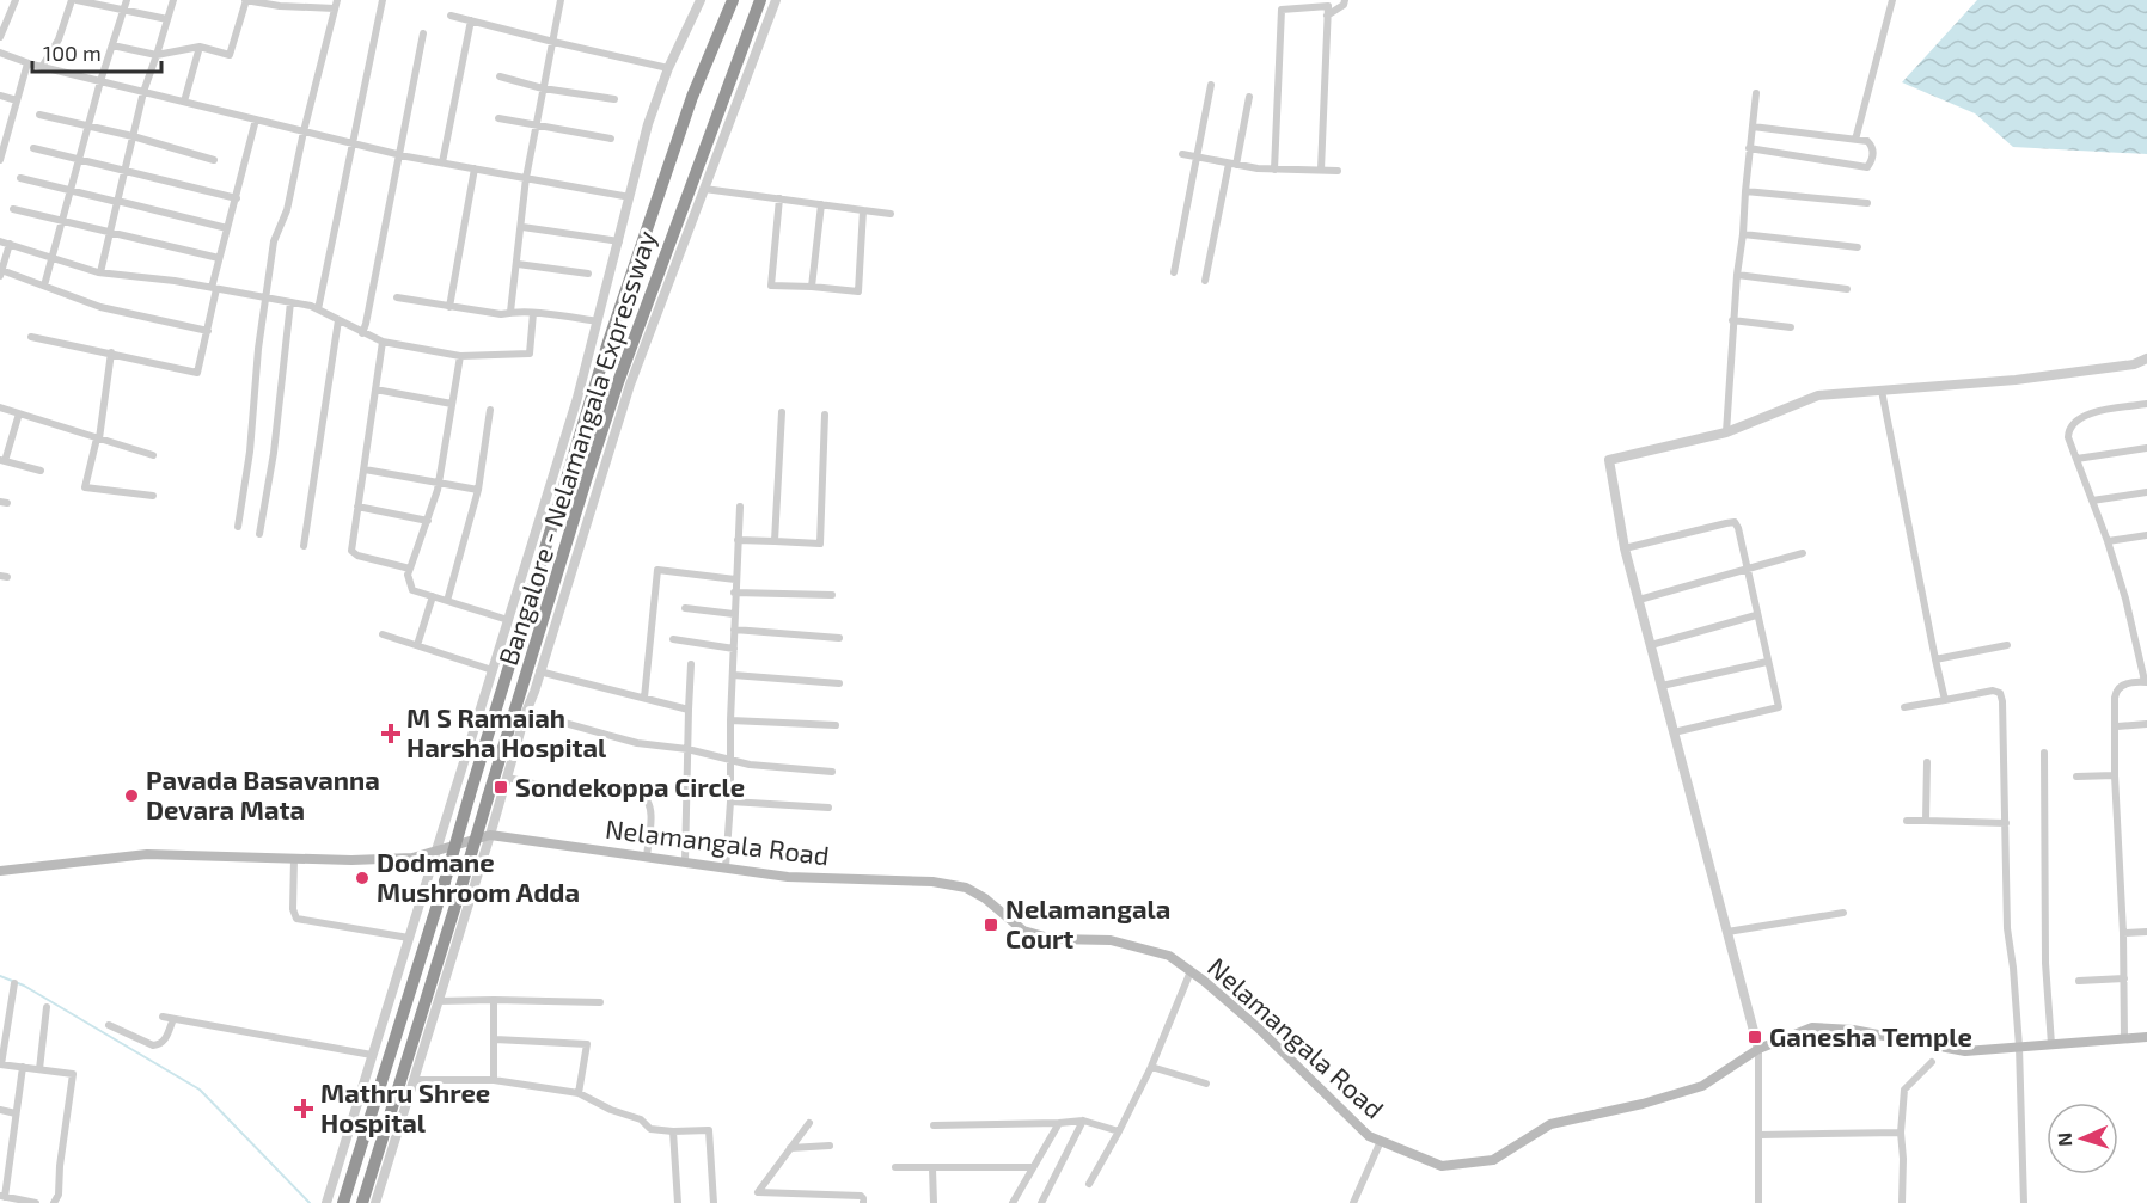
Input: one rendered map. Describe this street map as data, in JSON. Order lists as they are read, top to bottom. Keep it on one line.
{"streets":{"highway":["Bangalore - Nelamangala Expressway"],"main road":["Nelamangala Road"]},"places":{"health":["M S Ramaiah Harsha Hospital","Mathru Shree Hospital"],"transit":["Sondekoppa Circle","Nelamangala Court","Ganesha Temple"],"other":["Pavada Basavanna Devara Mata","Dodmane Mushroom Adda"]},"scale_bar":"100 m","north":"left"}
